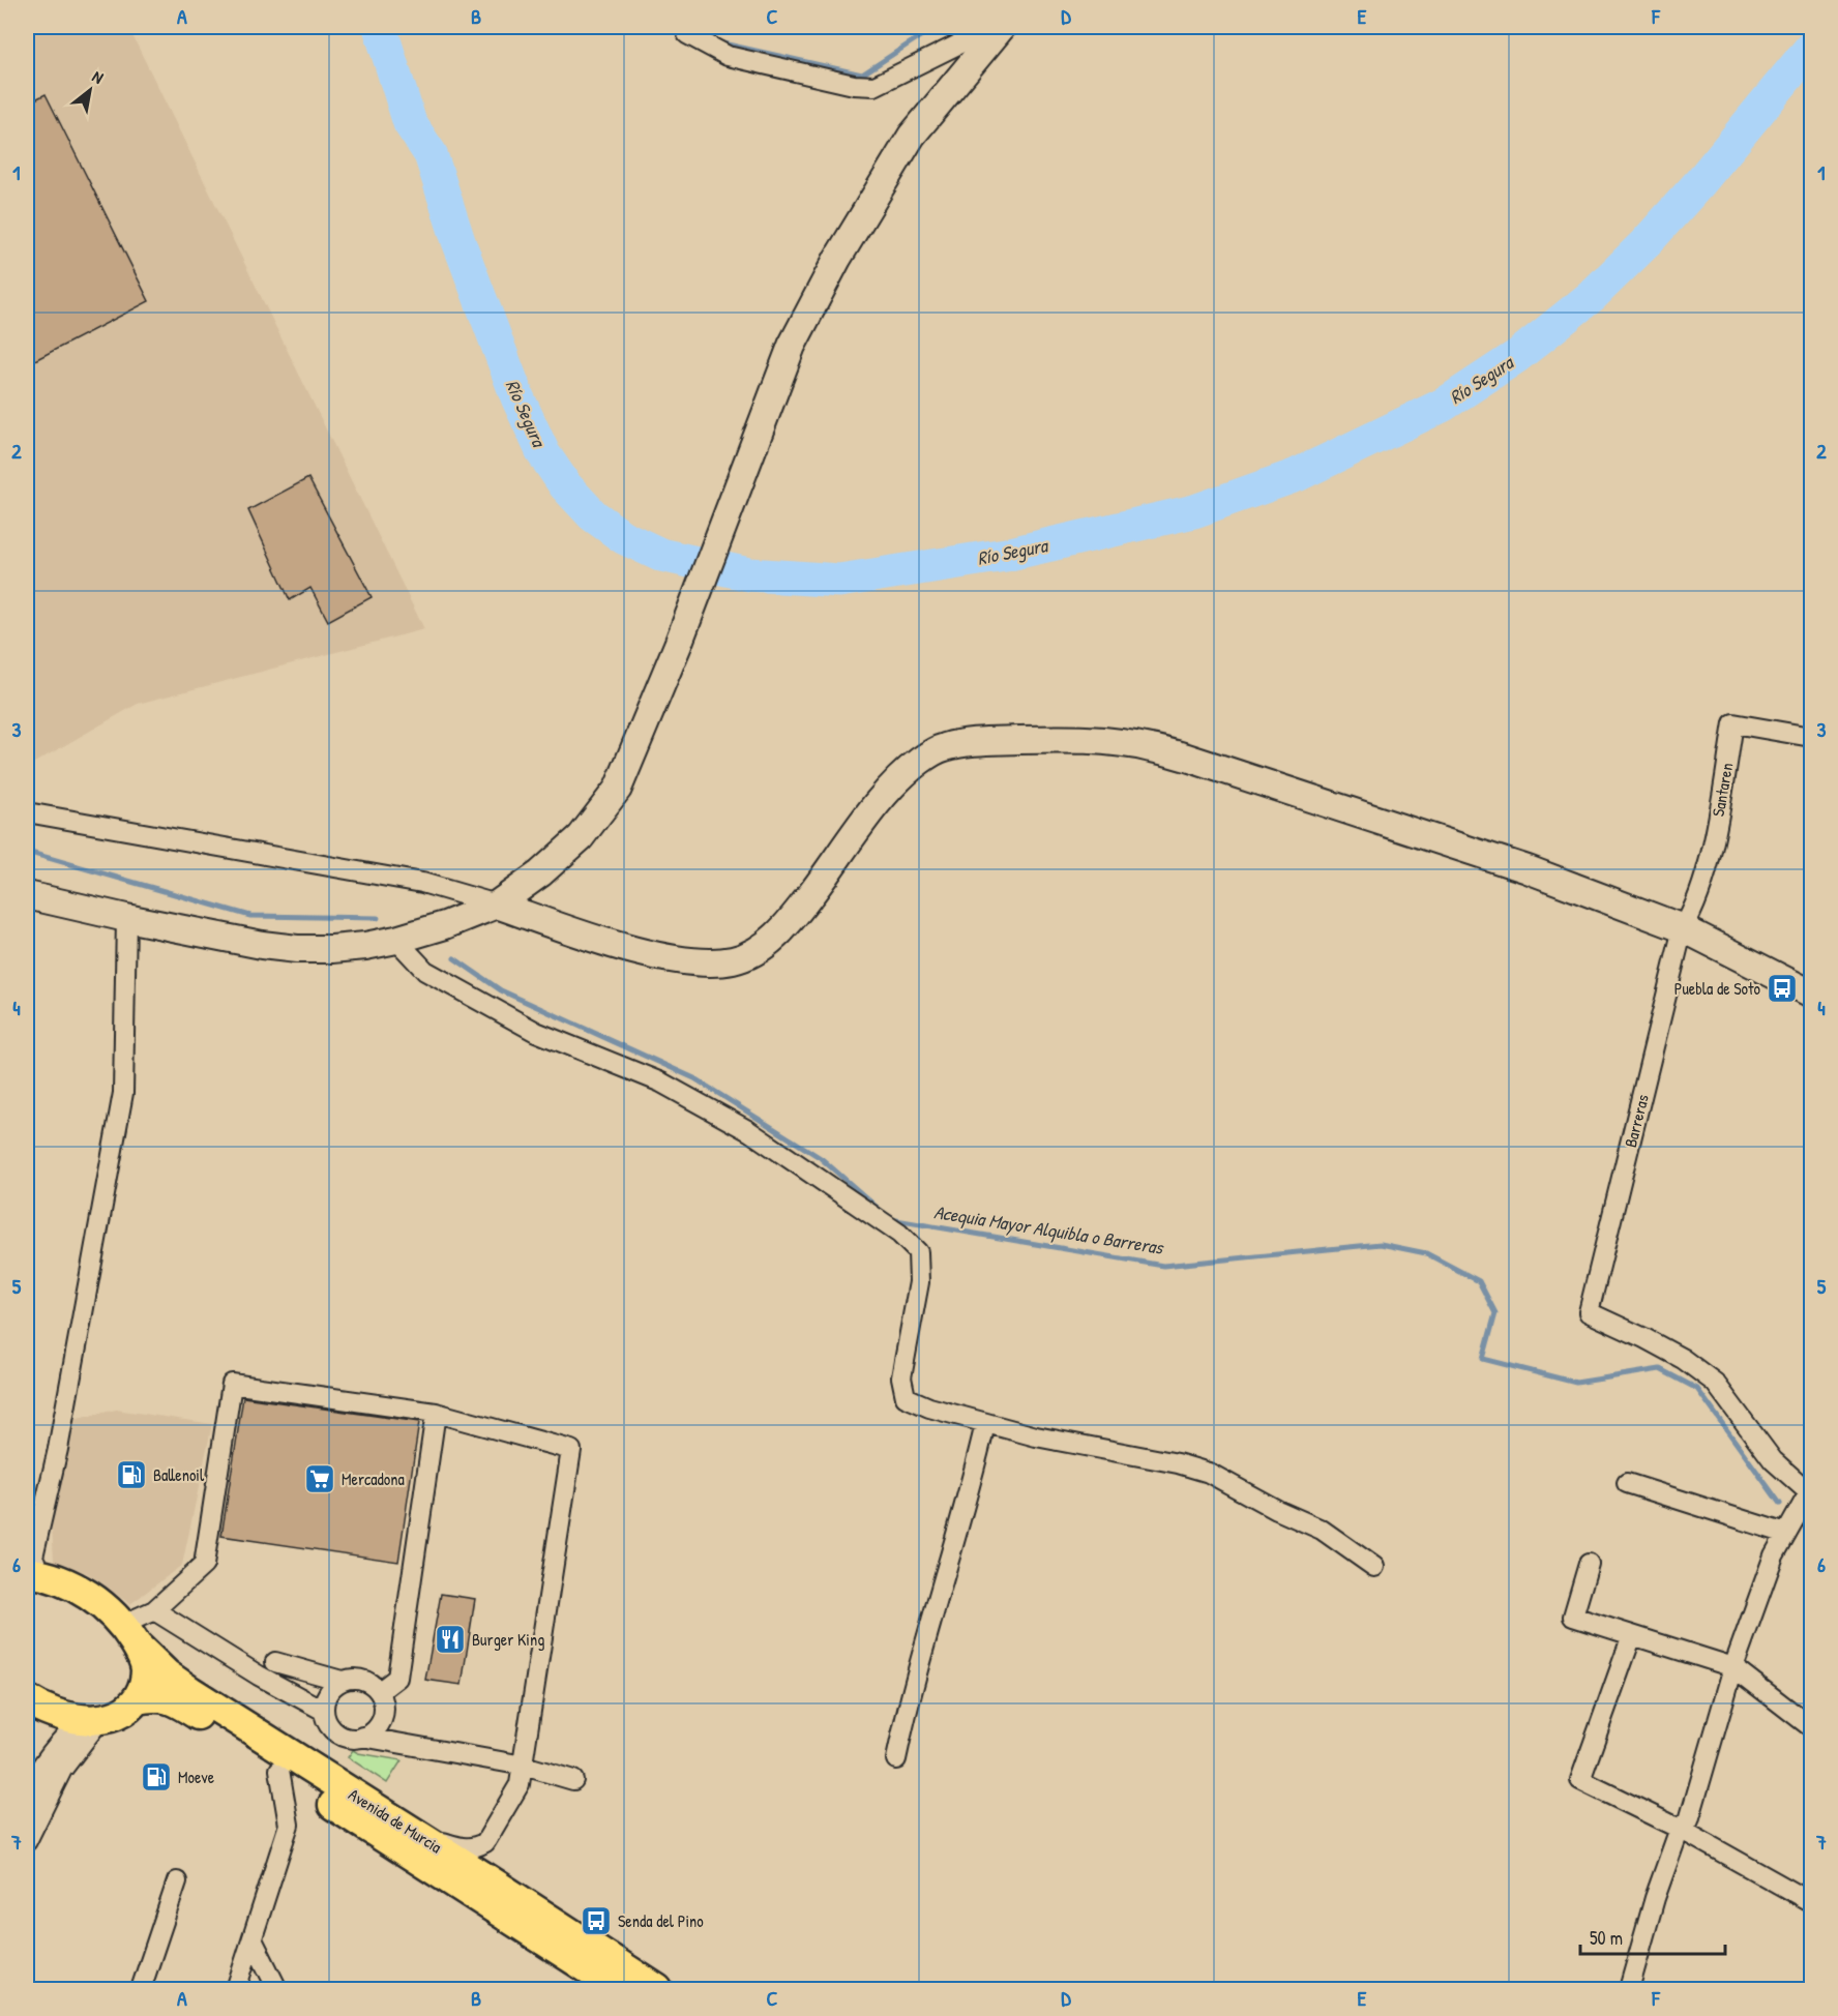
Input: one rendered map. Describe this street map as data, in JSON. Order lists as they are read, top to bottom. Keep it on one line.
{"streets":{"main road":["Avenida de Murcia"],"street":["Santaren","Barreras"]},"crossings":[["Santaren","Barreras"]],"water":["Río Segura","Acequia Mayor Alquibla o Barreras"],"places":{"bus stop":["Puebla de Soto","Senda del Pino"],"fuel station":["Ballenoil","Moeve"],"supermarket":["Mercadona"],"restaurant":["Burger King"]},"scale_bar":"50 m","north":"top right","grid":{"columns":["A","B","C","D","E","F"],"rows":["1","2","3","4","5","6","7"]}}
